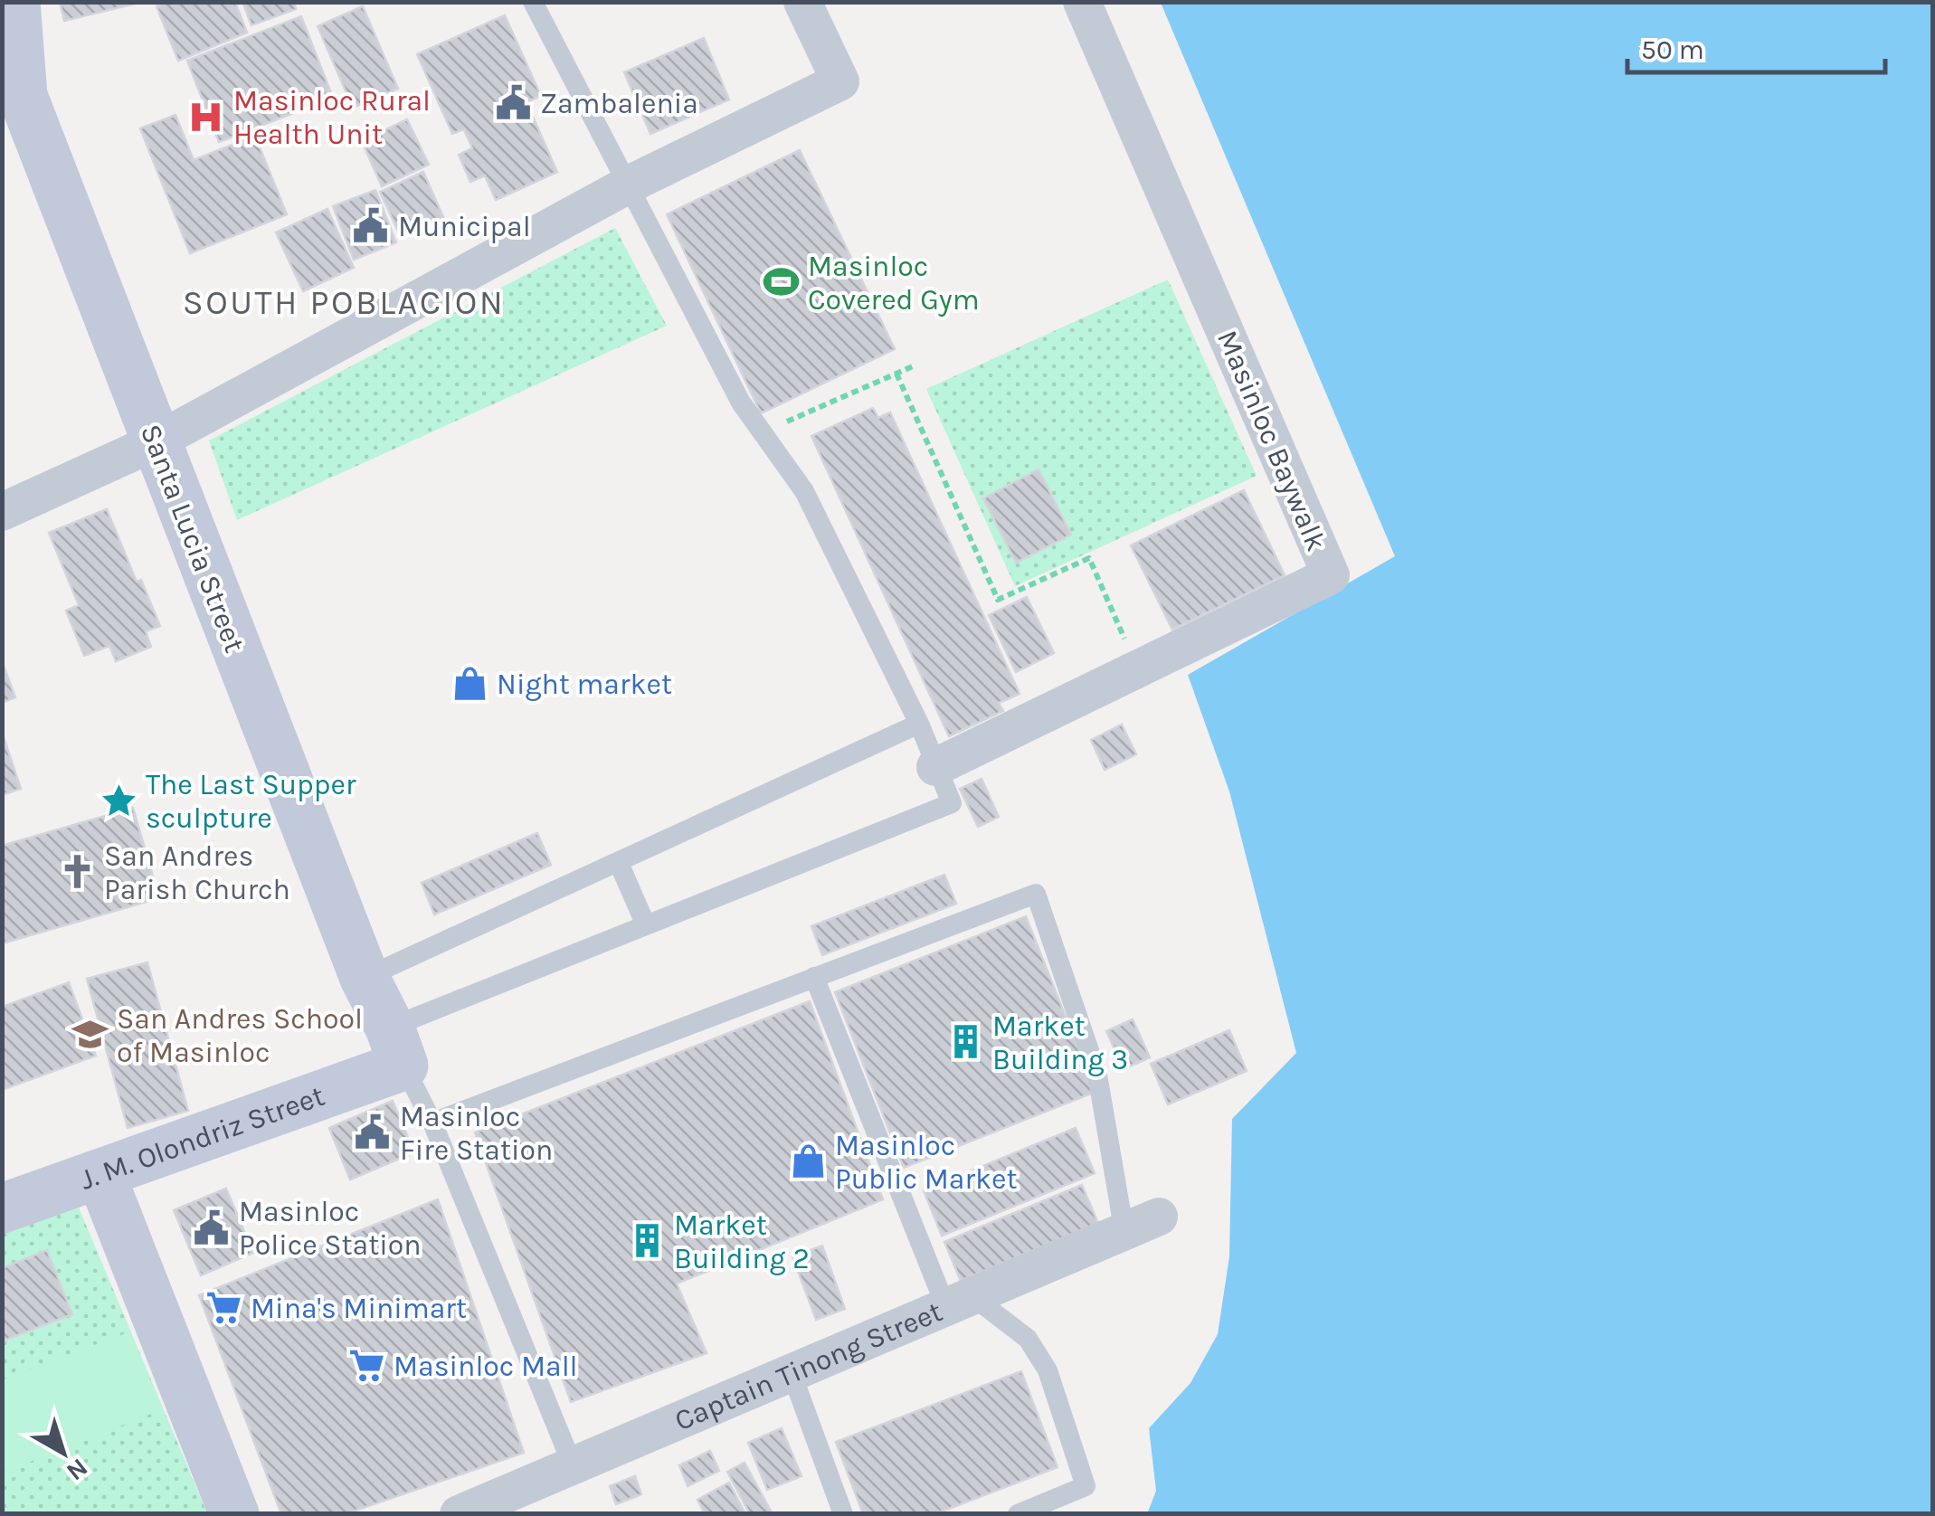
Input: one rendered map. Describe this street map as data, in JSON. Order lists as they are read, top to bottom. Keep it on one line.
{"streets":{"street":["Masinloc Baywalk","Santa Lucia Street","J. M. Olondriz Street","Captain Tinong Street"]},"crossings":[["Santa Lucia Street","J. M. Olondriz Street"]],"districts":["SOUTH POBLACION"],"places":{"public building":["Zambalenia","Municipal","Masinloc Fire Station","Masinloc Police Station"],"hospital":["Masinloc Rural Health Unit"],"sports":["Masinloc Covered Gym"],"shop":["Night market","Masinloc Public Market"],"place":["The Last Supper sculpture"],"church":["San Andres Parish Church"],"school or university":["San Andres School of Masinloc"],"building":["Market Building 3","Market Building 2"],"supermarket":["Mina's Minimart","Masinloc Mall"]},"scale_bar":"50 m","north":"bottom right"}
